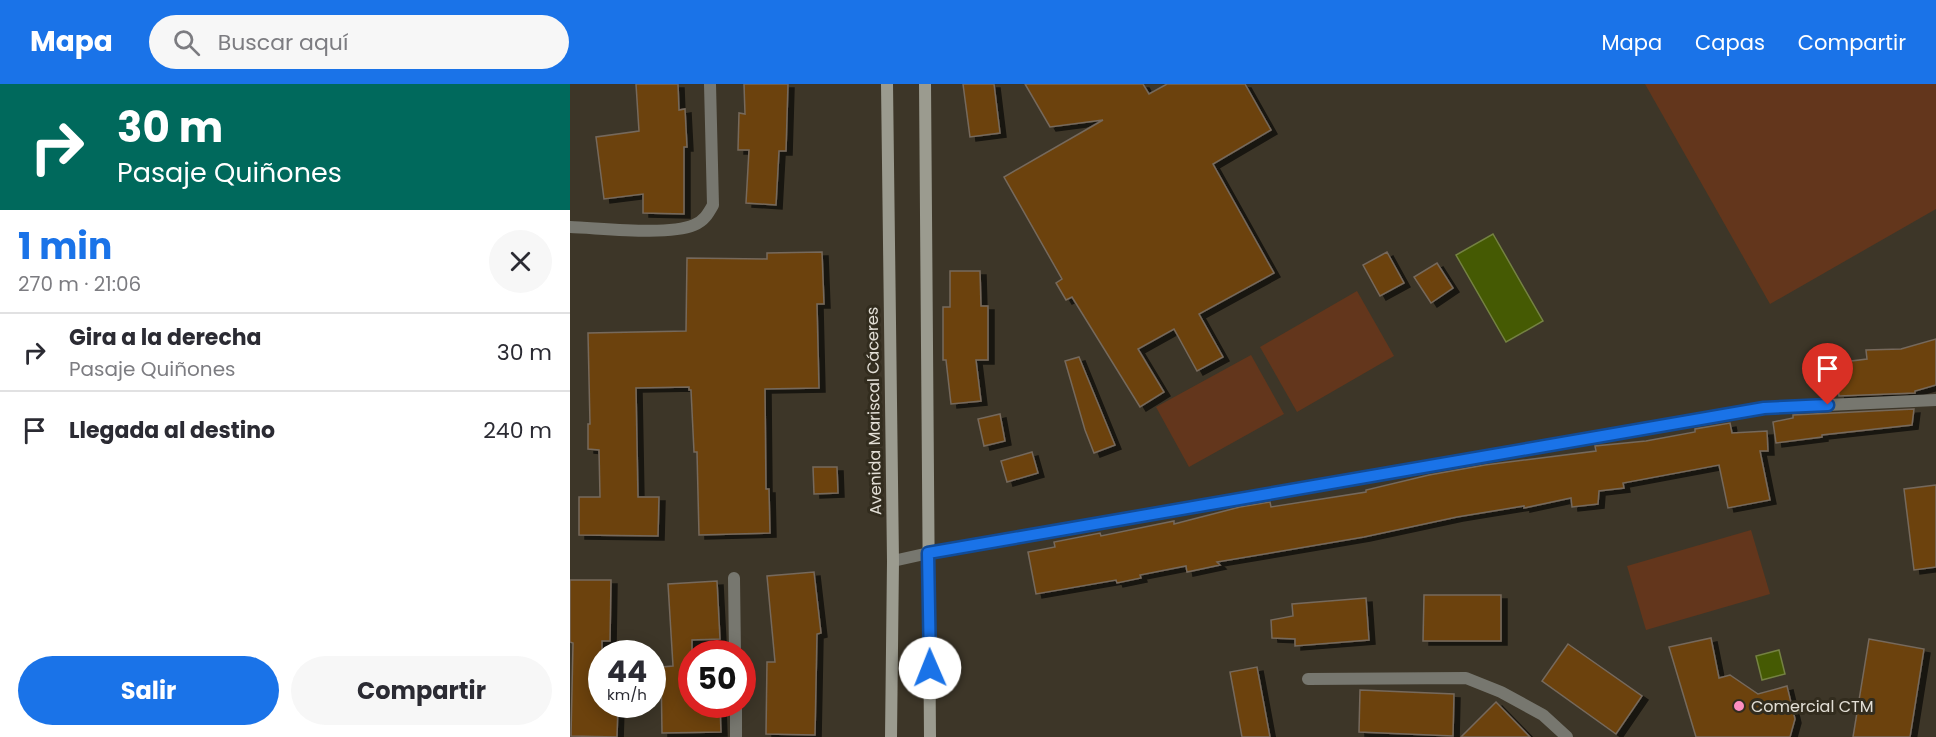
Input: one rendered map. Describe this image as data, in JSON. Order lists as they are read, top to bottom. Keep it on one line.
{"streets":{"main road":["Avenida Mariscal Cáceres"]},"places":["Comercial CTM"],"page":{"header":"Mapa","search":"Buscar aquí","nav":["Mapa","Capas","Compartir"],"turn":["30 m","Pasaje Quiñones"],"heading":["1 min","270 m · 21:06"],"list":[{"name":"Gira a la derecha","note":"Pasaje Quiñones","value":"30 m"},{"name":"Llegada al destino","value":"240 m"}],"speed":"44 km/h","limit":"50","buttons":["Salir","Compartir"]}}
